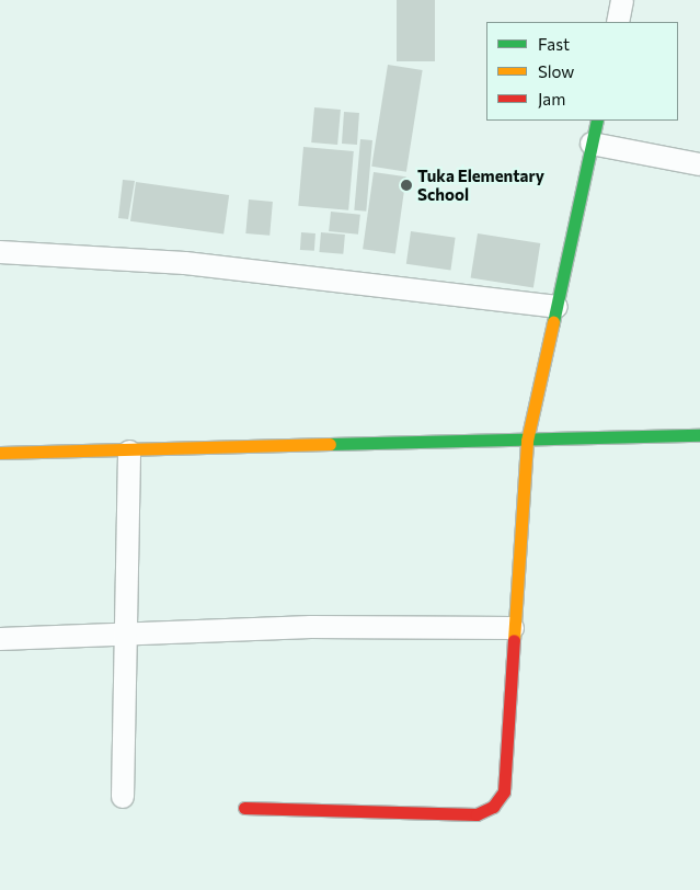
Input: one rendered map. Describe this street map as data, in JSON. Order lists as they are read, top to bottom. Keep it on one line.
{"places":["Tuka Elementary School"],"legend":["Fast","Slow","Jam"]}
